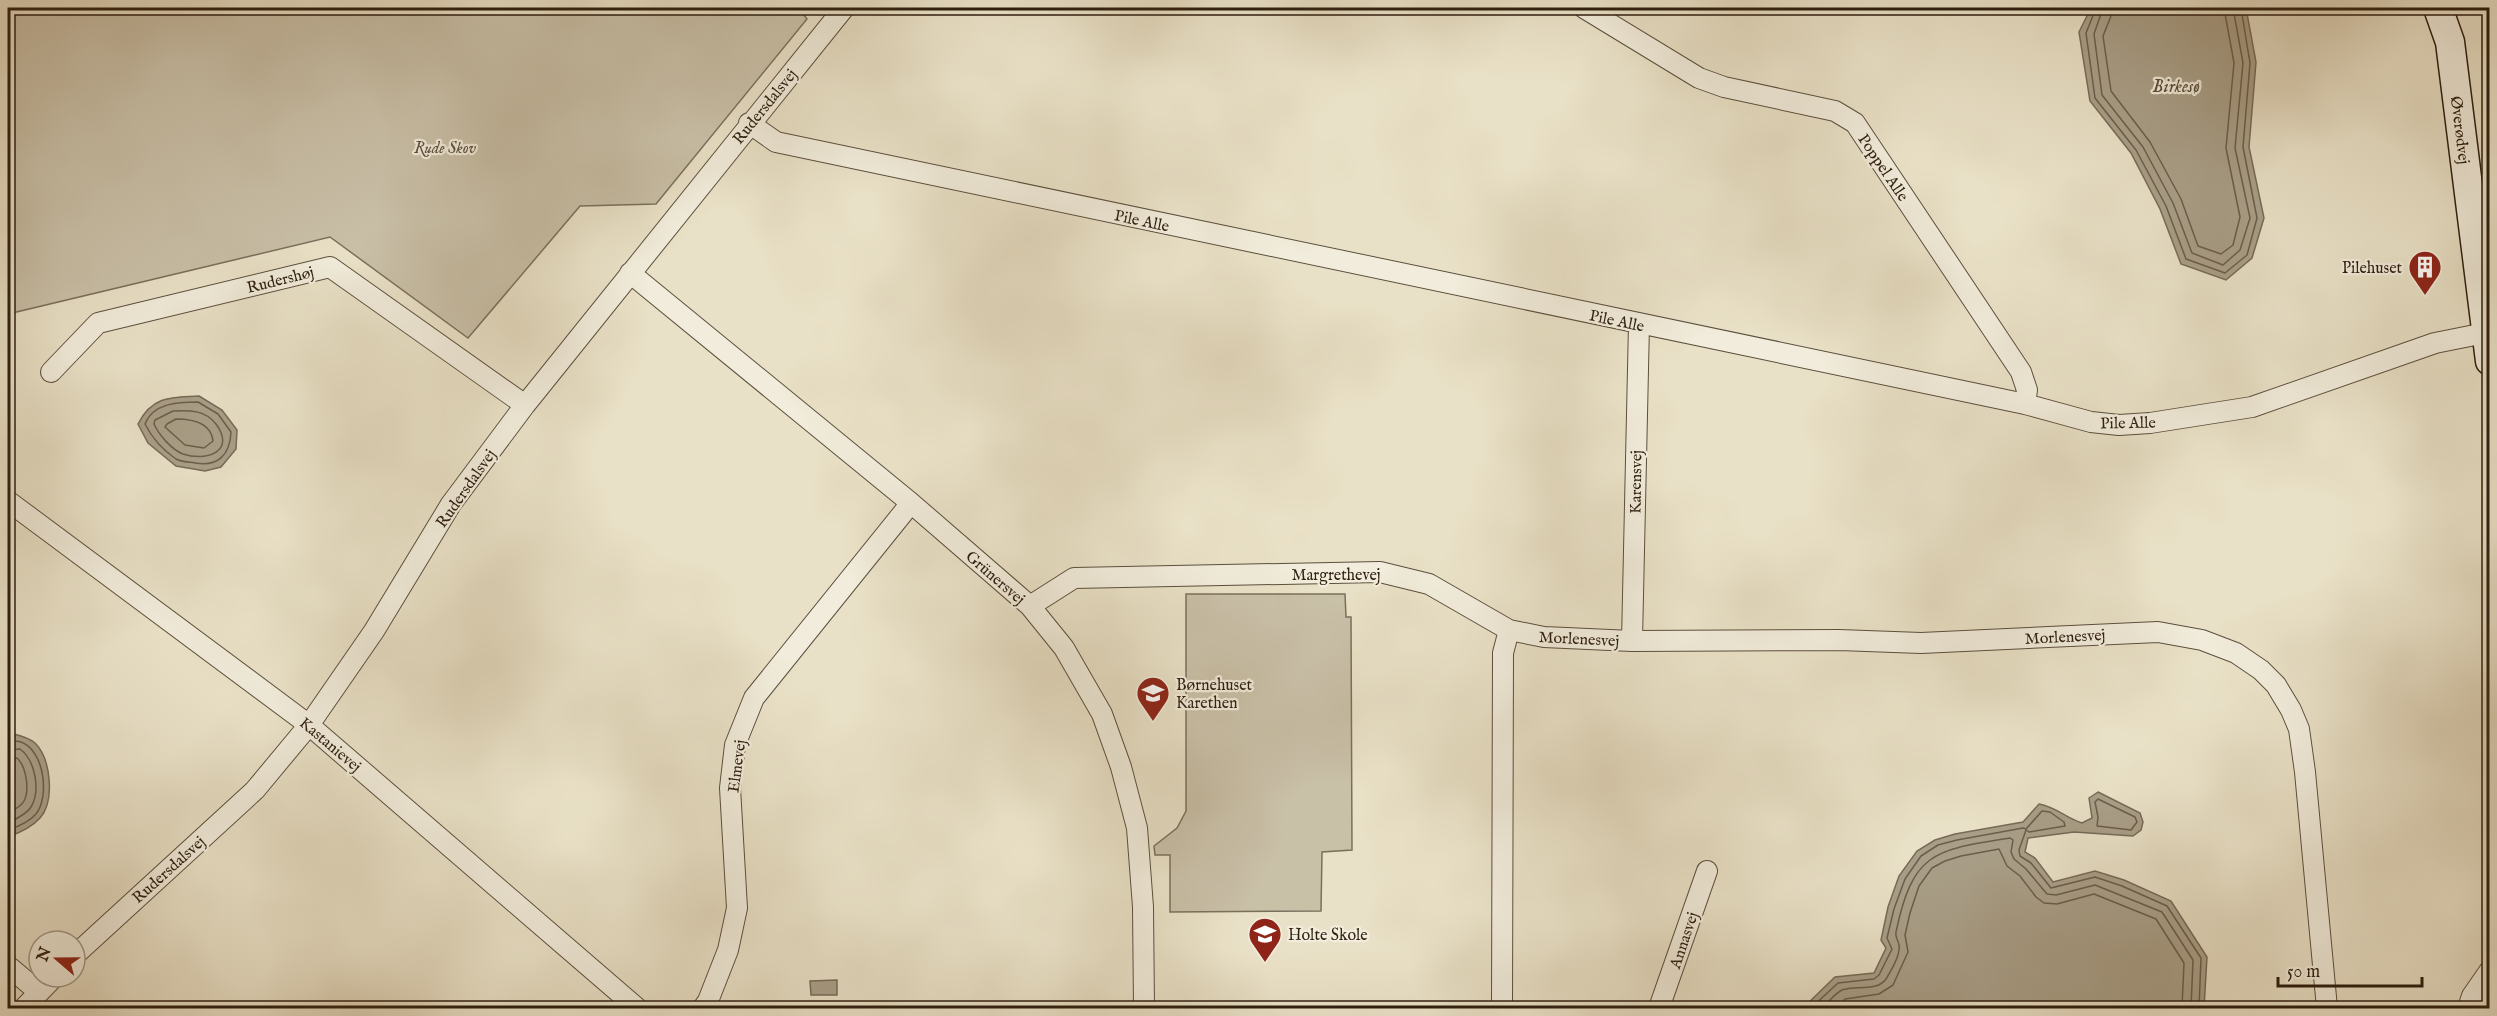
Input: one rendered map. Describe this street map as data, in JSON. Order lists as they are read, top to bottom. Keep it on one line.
{"streets":{"street":["Rudersdalsvej","Øverødvej","Poppel Alle","Pile Alle","Rudershøj","Karensvej","Margrethevej","Grünersvej","Morlenesvej","Kastanievej","Elmevej","Annasvej"]},"crossings":[["Rudersdalsvej","Pile Alle"],["Rudersdalsvej","Rudershøj"],["Rudersdalsvej","Grünersvej"],["Rudersdalsvej","Kastanievej"],["Øverødvej","Pile Alle"],["Poppel Alle","Pile Alle"],["Pile Alle","Karensvej"],["Karensvej","Morlenesvej"],["Margrethevej","Grünersvej"],["Margrethevej","Morlenesvej"],["Grünersvej","Elmevej"]],"water":["Birkesø"],"parks":["Rude Skov"],"places":{"building":["Pilehuset"],"school or university":["Børnehuset Karethen","Holte Skole"]},"scale_bar":"50 m","north":"left"}
